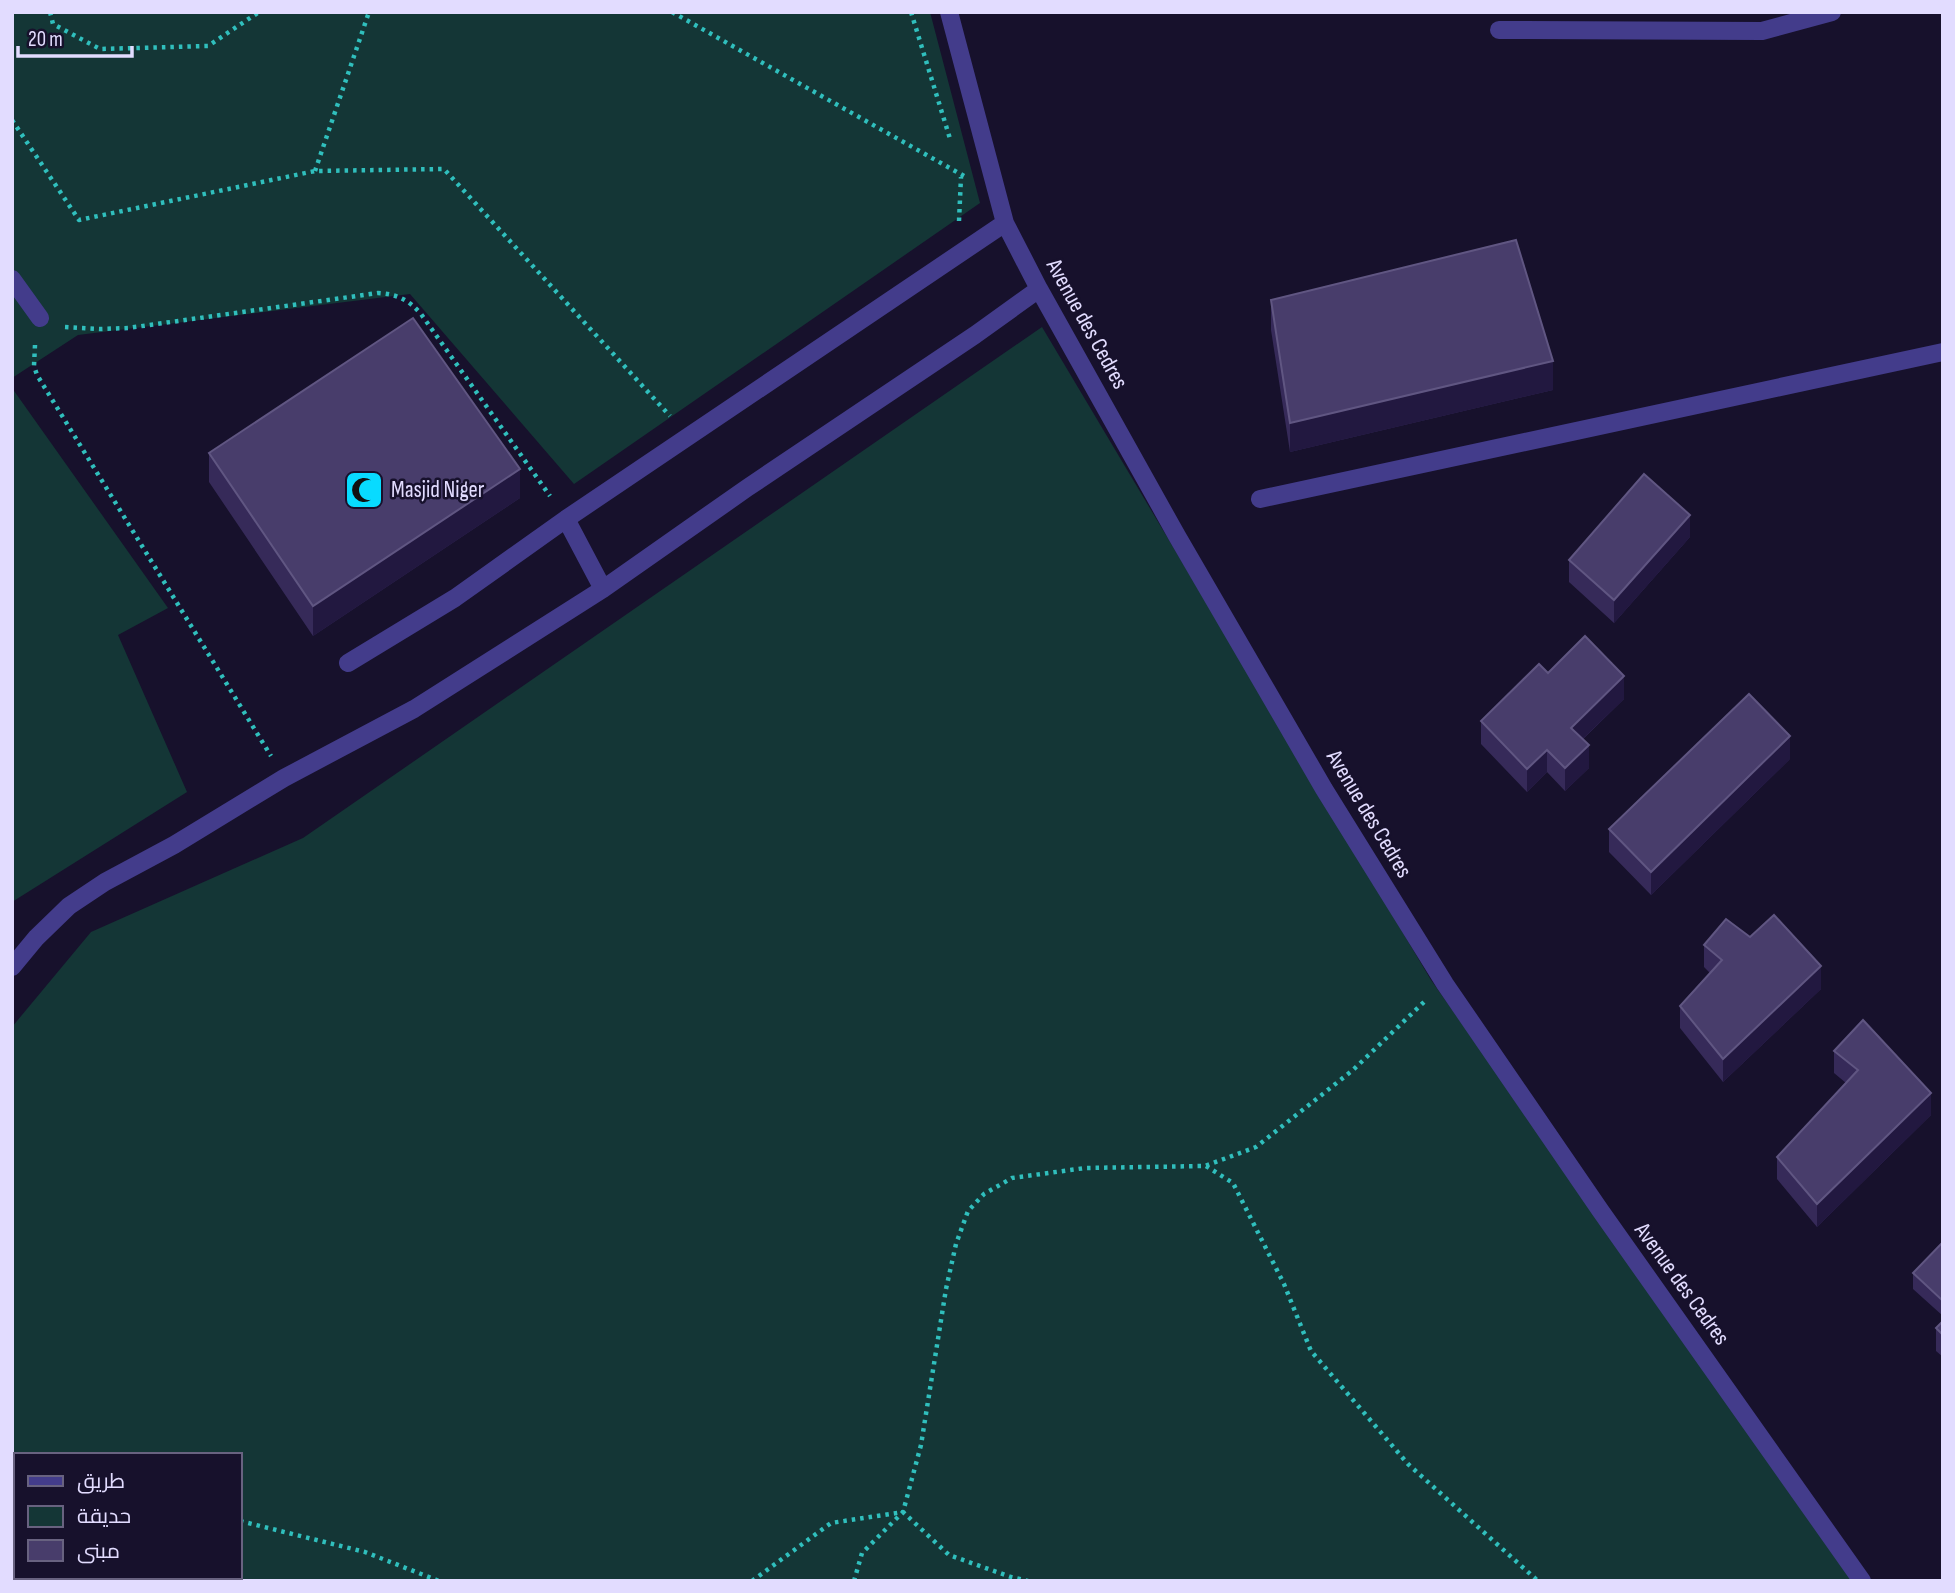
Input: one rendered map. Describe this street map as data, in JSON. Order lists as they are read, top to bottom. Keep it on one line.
{"streets":{"street":["Avenue des Cedres"]},"places":{"mosque":["Masjid Niger"]},"legend":["طريق","حديقة","مبنى"],"scale_bar":"20 m"}
